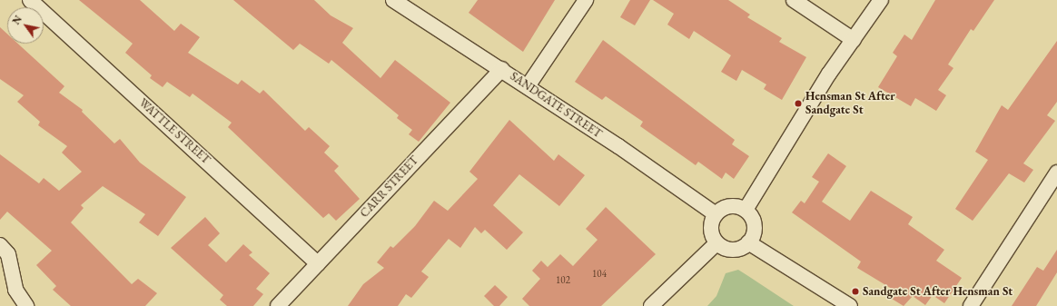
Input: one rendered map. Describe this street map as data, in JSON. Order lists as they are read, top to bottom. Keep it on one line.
{"streets":{"street":["SANDGATE STREET","WATTLE STREET","CARR STREET"]},"crossings":[["SANDGATE STREET","CARR STREET"],["WATTLE STREET","CARR STREET"]],"places":["Hensman St After Sandgate St","Sandgate St After Hensman St"],"house_numbers":["104","102"],"north":"top left"}
